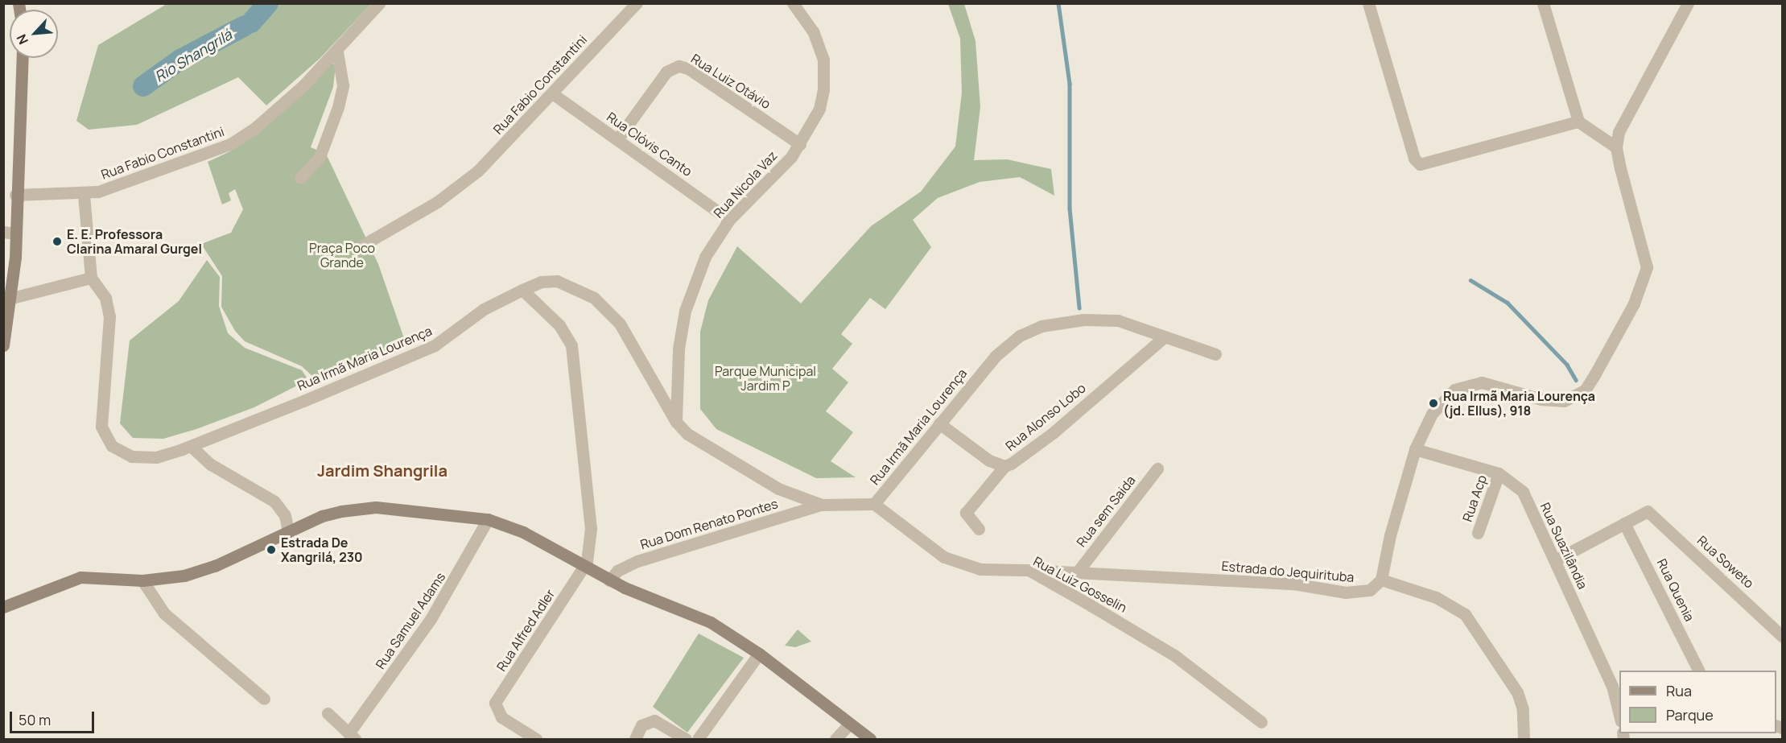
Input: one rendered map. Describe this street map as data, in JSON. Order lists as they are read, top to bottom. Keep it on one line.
{"streets":{"street":["Rua Luiz Otávio","Rua Fabio Constantini","Rua Clóvis Canto","Rua Nicola Vaz","Rua Irmã Maria Lourença","Rua Alonso Lobo","Rua Acp","Rua sem Saida","Rua Dom Renato Pontes","Rua Suazilândia","Rua Soweto","Estrada do Jequirituba","Rua Luiz Gosselin","Rua Quenia","Rua Samuel Adams","Rua Alfred Adler"]},"crossings":[["Rua Luiz Otávio","Rua Clóvis Canto"],["Rua Luiz Otávio","Rua Nicola Vaz"],["Rua Fabio Constantini","Rua Clóvis Canto"],["Rua Clóvis Canto","Rua Nicola Vaz"],["Rua Nicola Vaz","Rua Irmã Maria Lourença"],["Rua Irmã Maria Lourença","Rua Alonso Lobo"],["Rua Irmã Maria Lourença","Rua Dom Renato Pontes"],["Rua Irmã Maria Lourença","Rua Luiz Gosselin"],["Rua Irmã Maria Lourença","Rua Alfred Adler"],["Rua Acp","Rua Suazilândia"],["Rua sem Saida","Estrada do Jequirituba"],["Rua Soweto","Rua Quenia"],["Estrada do Jequirituba","Rua Luiz Gosselin"]],"districts":["Jardim Shangrila"],"water":["Rio Shangrilá"],"parks":["Praça Poco Grande","Parque Municipal Jardim P"],"places":["E. E. Professora Clarina Amaral Gurgel","Rua Irmã Maria Lourença (jd. Ellus), 918","Estrada De Xangrilá, 230"],"legend":["Rua","Parque"],"scale_bar":"50 m","north":"bottom left"}
